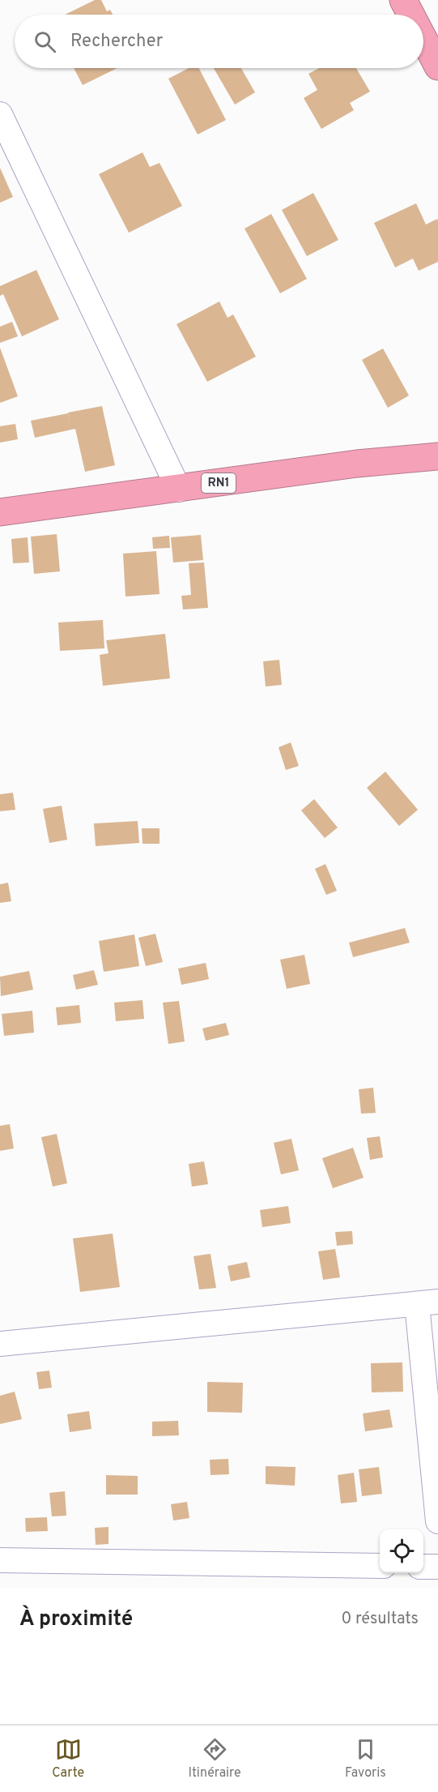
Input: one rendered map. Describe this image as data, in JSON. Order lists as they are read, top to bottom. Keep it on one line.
{"streets":{"highway":["RN1"]},"page":{"search":"Rechercher","heading":["À proximité","0 résultats"],"nav":["Carte","Itinéraire","Favoris"]}}
